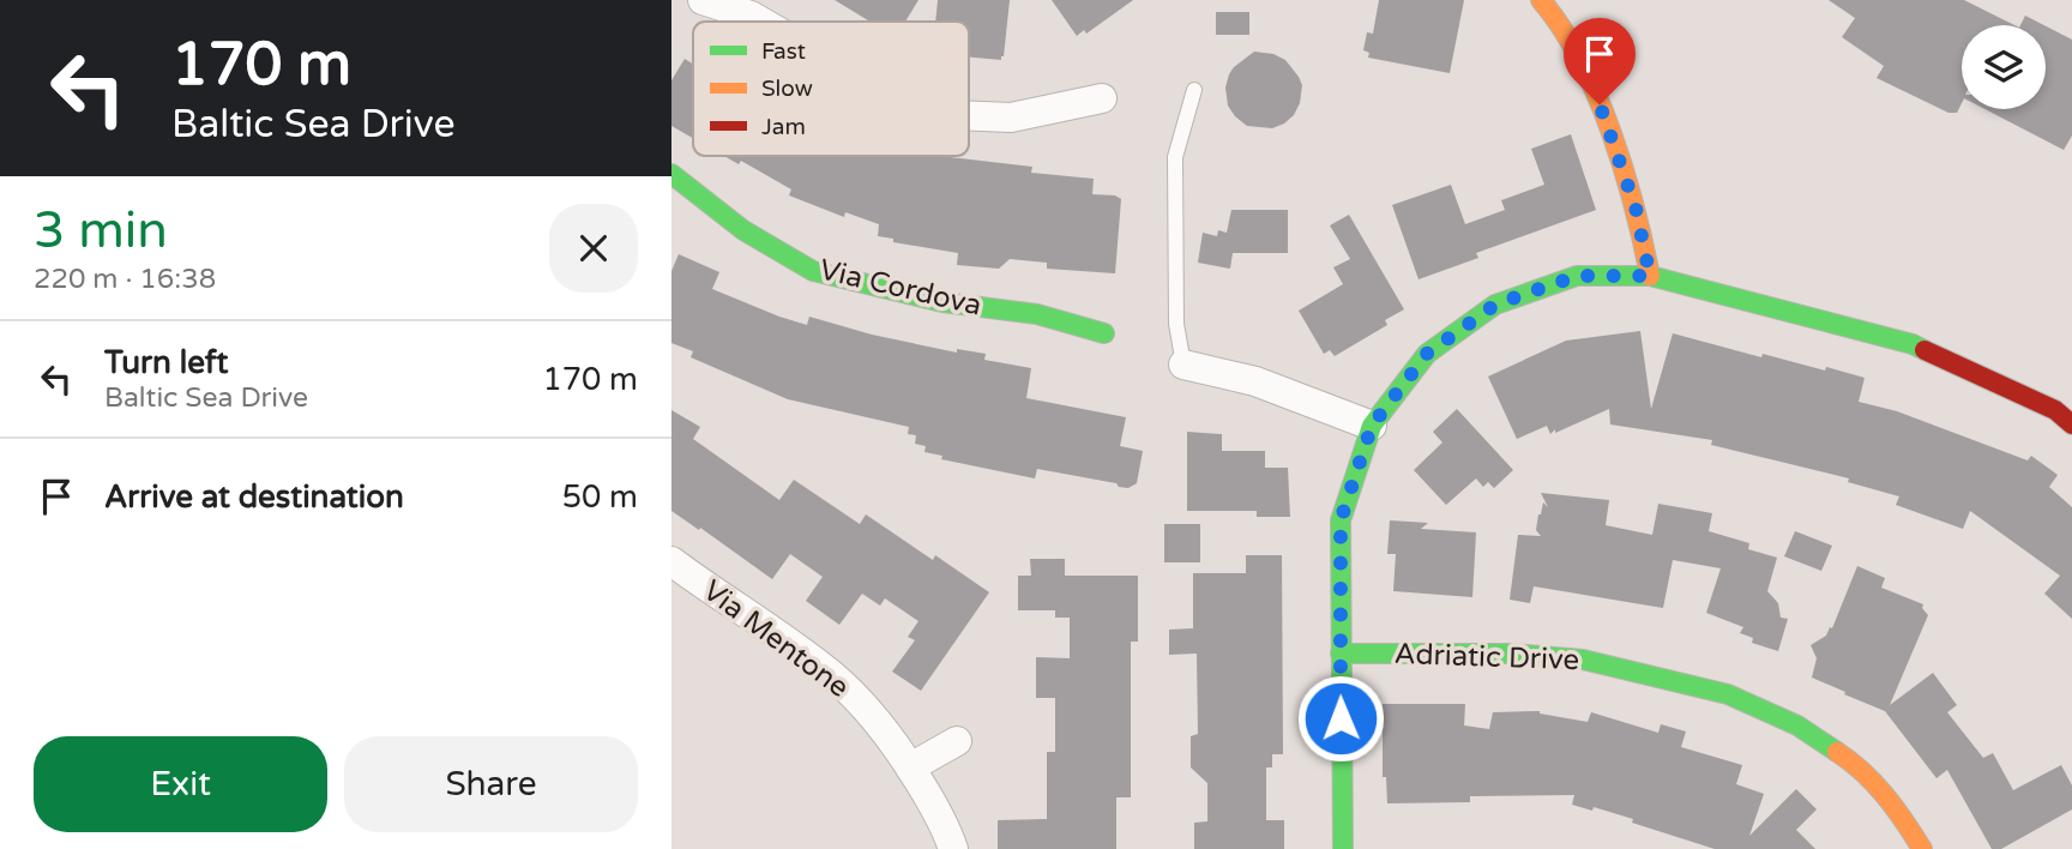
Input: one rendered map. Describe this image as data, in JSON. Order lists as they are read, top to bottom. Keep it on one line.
{"streets":{"street":["Via Cordova","Via Mentone","Adriatic Drive"]},"legend":["Fast","Slow","Jam"],"page":{"turn":["170 m","Baltic Sea Drive"],"heading":["3 min","220 m · 16:38"],"list":[{"name":"Turn left","note":"Baltic Sea Drive","value":"170 m"},{"name":"Arrive at destination","value":"50 m"}],"buttons":["Exit","Share"]}}
